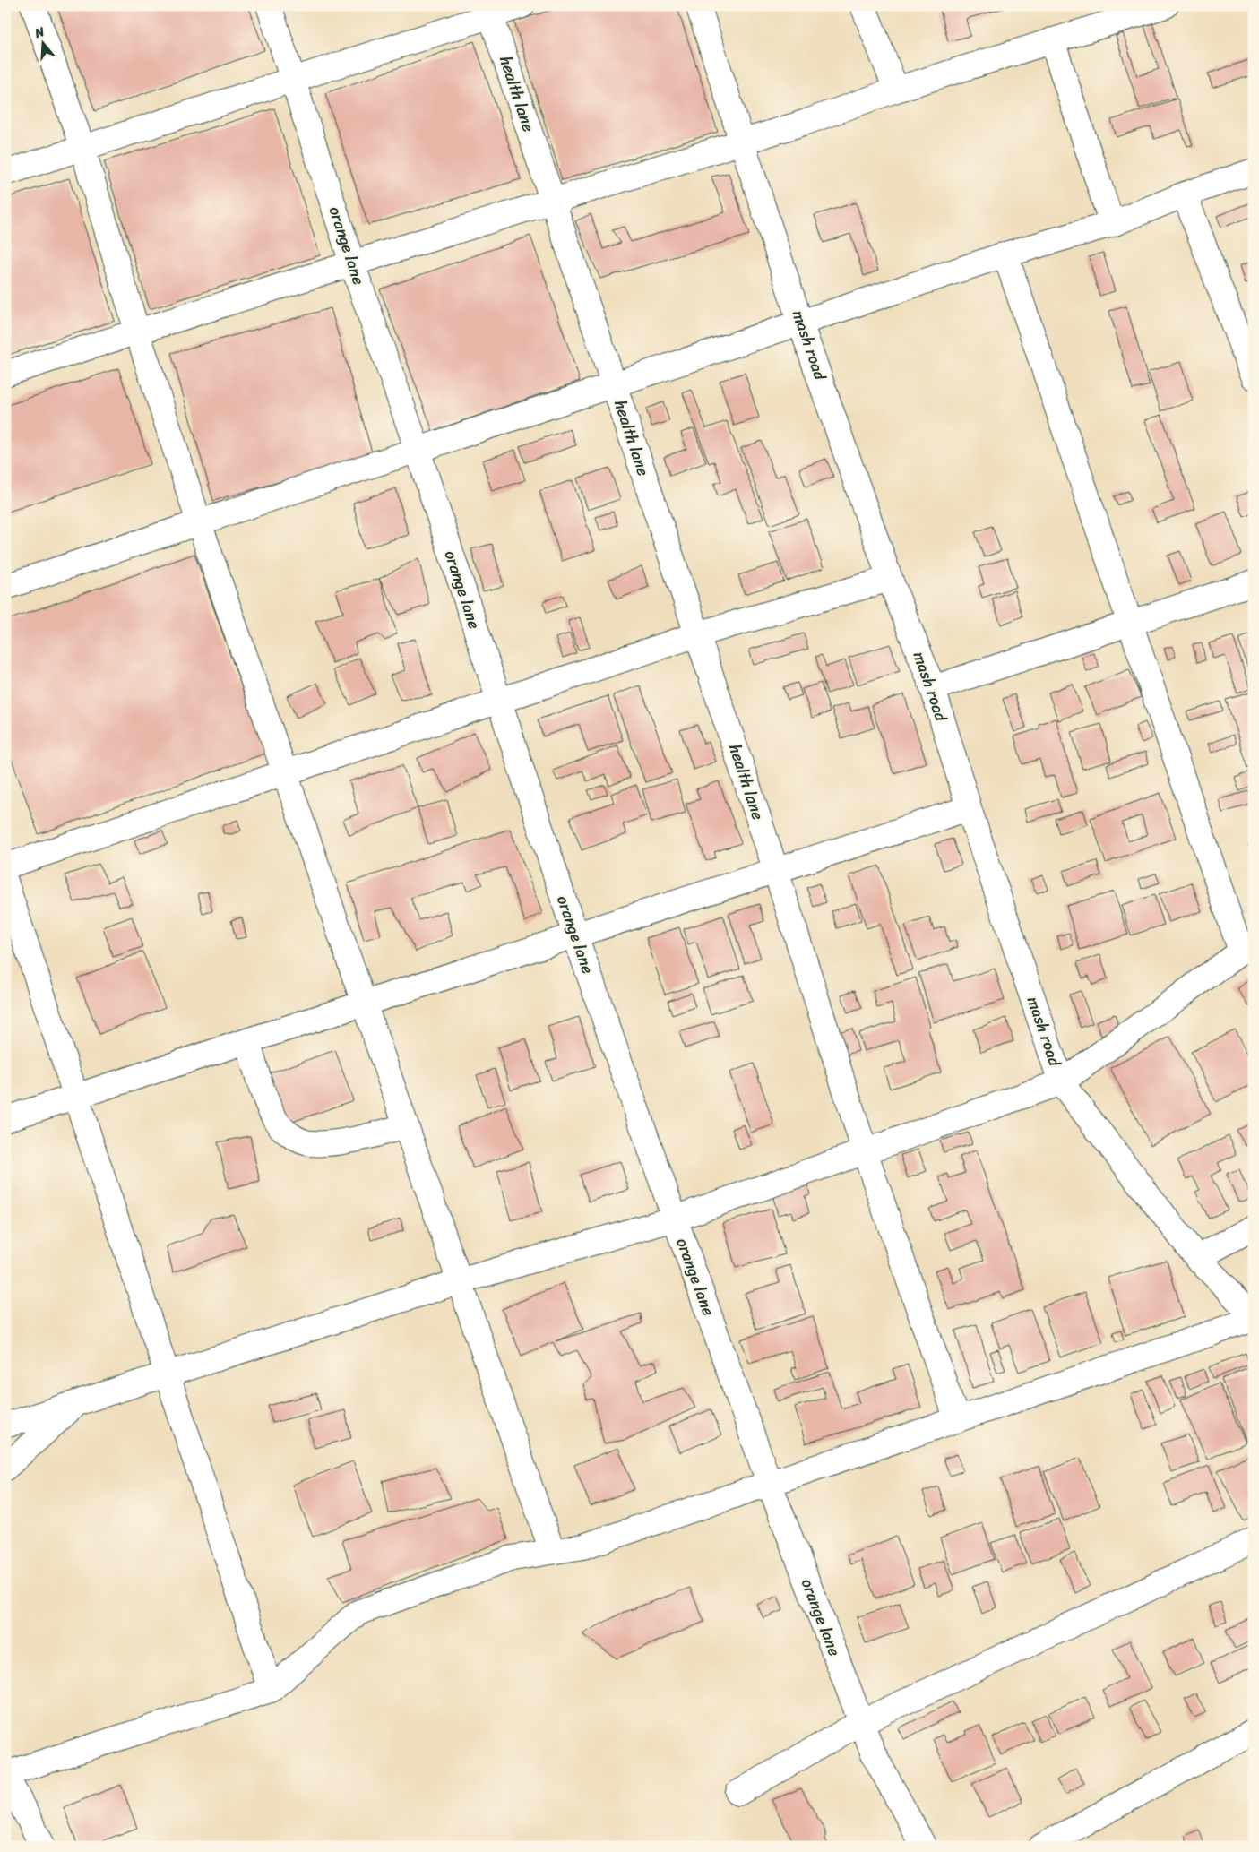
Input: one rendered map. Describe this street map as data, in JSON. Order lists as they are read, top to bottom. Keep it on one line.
{"streets":{"street":["health lane","orange lane","mash road"]},"north":"top"}
